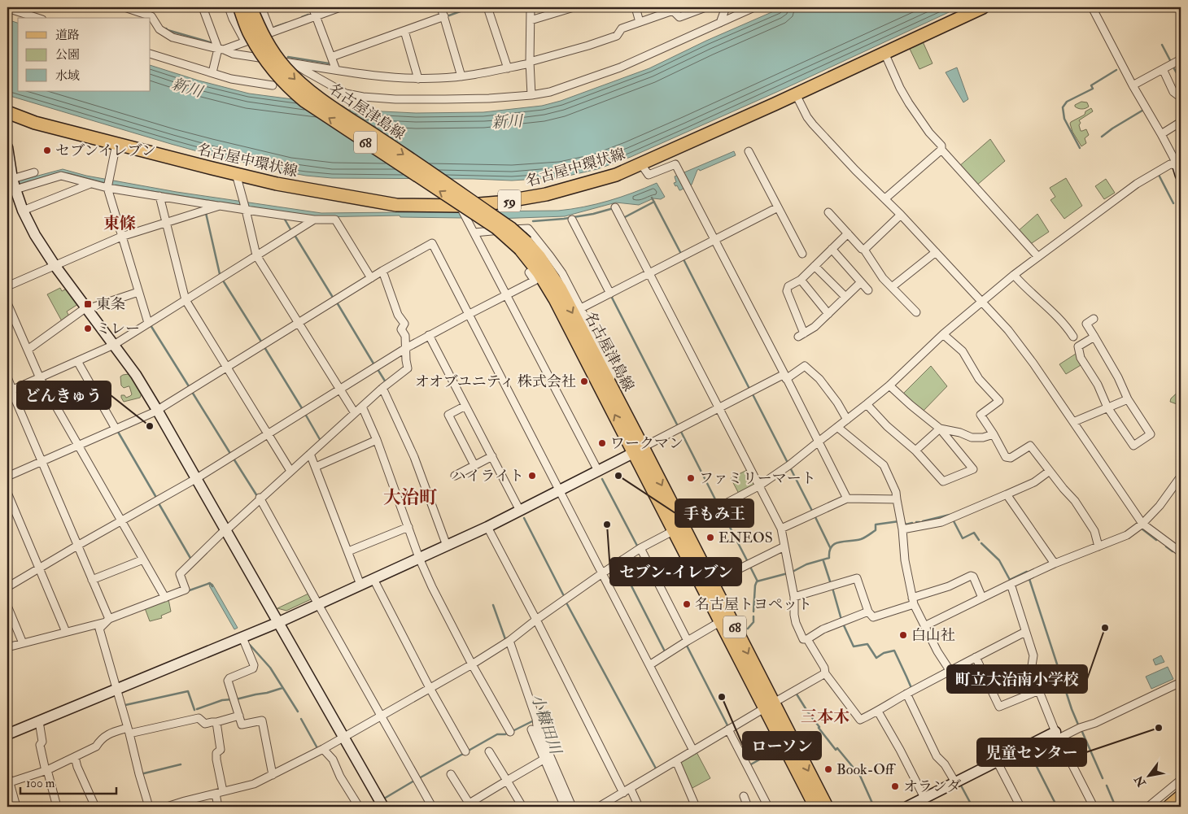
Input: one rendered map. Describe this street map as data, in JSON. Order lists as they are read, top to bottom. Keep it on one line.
{"streets":{"main road":["名古屋津島線","68","名古屋中環状線","59"]},"districts":["東條","大治町","三本木"],"water":["新川","小糠田川"],"places":{"other":["セブンイレブン","ミレー","オオブユニティ 株式会社","どんきゅう","ワークマン","ハイライト","手もみ王","ファミリーマート","セブン-イレブン","ENEOS","名古屋トヨペット","町立大治南小学校","白山社","ローソン","児童センター","Book-Off","オランダ"],"transit":["東条"]},"legend":["道路","公園","水域"],"scale_bar":"100 m","north":"bottom left"}
